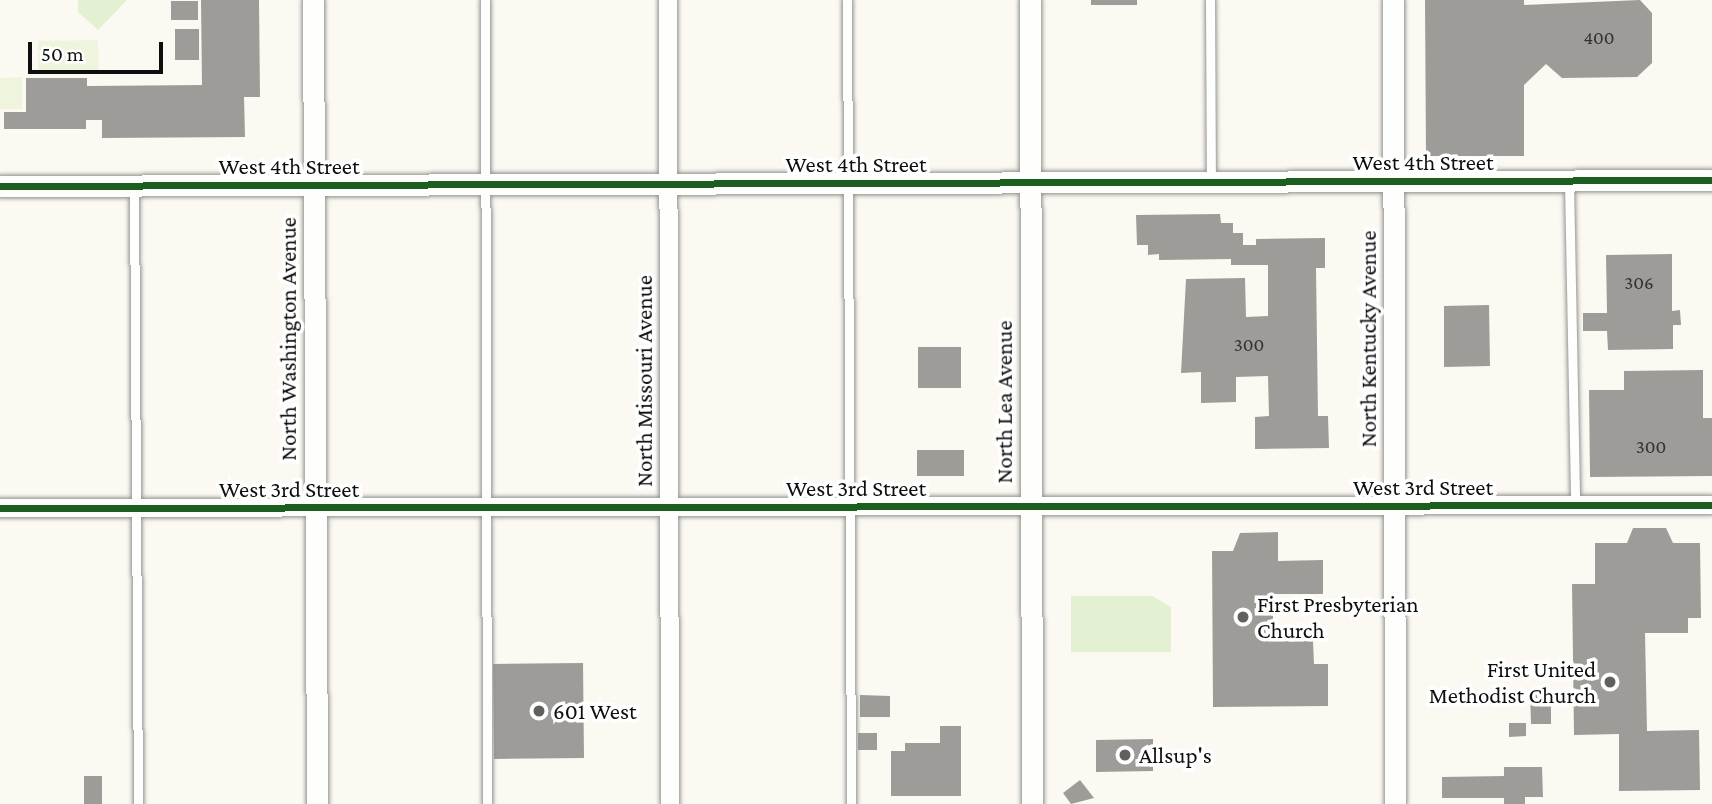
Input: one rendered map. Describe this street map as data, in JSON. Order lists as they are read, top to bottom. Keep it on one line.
{"streets":{"street":["West 4th Street","North Washington Avenue","North Kentucky Avenue","North Missouri Avenue","North Lea Avenue","West 3rd Street"]},"crossings":[["West 4th Street","North Washington Avenue"],["West 4th Street","North Kentucky Avenue"],["West 4th Street","North Missouri Avenue"],["West 4th Street","North Lea Avenue"],["North Washington Avenue","West 3rd Street"],["North Kentucky Avenue","West 3rd Street"],["North Missouri Avenue","West 3rd Street"],["North Lea Avenue","West 3rd Street"]],"places":["First Presbyterian Church","First United Methodist Church","601 West","Allsup's"],"house_numbers":["400","306","300","300"],"scale_bar":"50 m"}
